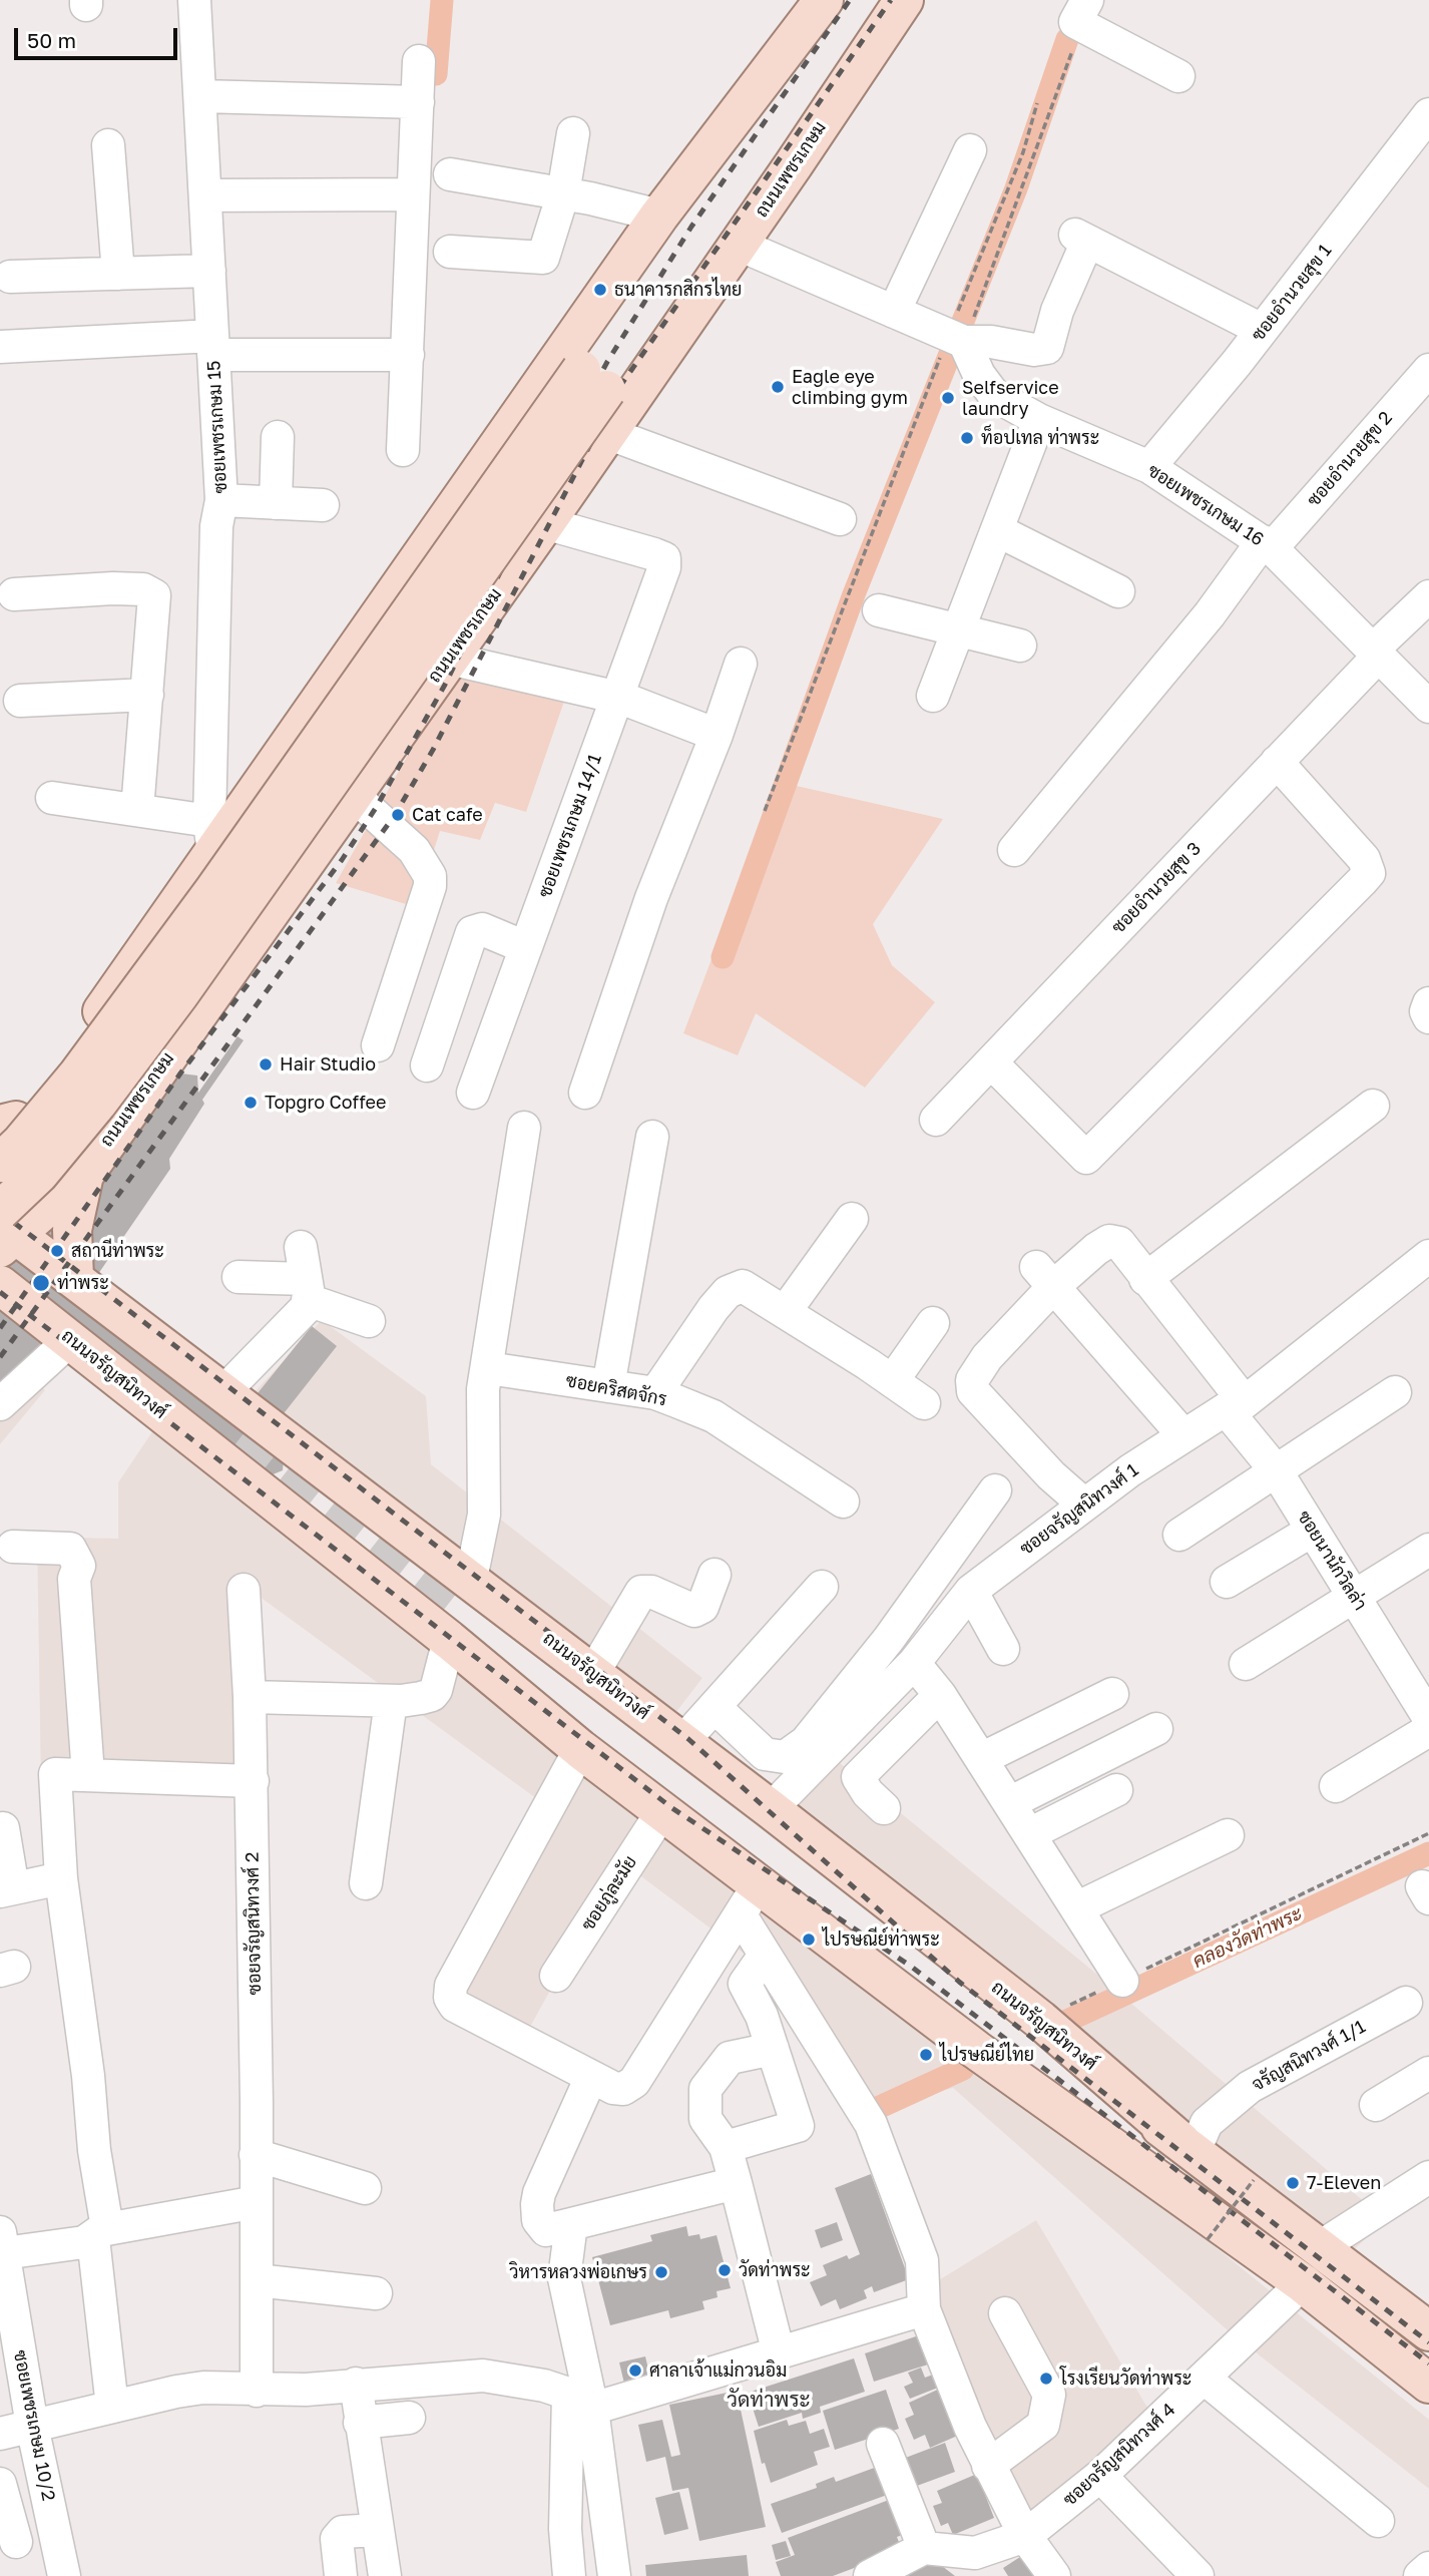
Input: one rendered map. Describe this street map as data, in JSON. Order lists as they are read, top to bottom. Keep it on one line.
{"streets":{"main road":["ถนนเพชรเกษม","ถนนจรัญสนิทวงศ์"],"street":["ซอยอำนวยสุข 1","ซอยเพชรเกษม 15","ซอยอำนวยสุข 2","ซอยเพชรเกษม 16","ซอยเพชรเกษม 14/1","ซอยอำนวยสุข 3","ซอยคริสตจักร","ซอยจรัญสนิทวงศ์ 1","ซอยนานักวิลล่า","ซอยภู่ละมัย","ซอยจรัญสนิทวงศ์ 2","จรัญสนิทวงศ์ 1/1","ซอยเพชรเกษม 10/2","ซอยจรัญสนิทวงศ์ 4"]},"crossings":[["ถนนเพชรเกษม","ซอยเพชรเกษม 14/1"],["ถนนเพชรเกษม","ถนนจรัญสนิทวงศ์"],["ซอยอำนวยสุข 1","ซอยเพชรเกษม 16"],["ซอยอำนวยสุข 2","ซอยเพชรเกษม 16"],["ซอยเพชรเกษม 16","ซอยอำนวยสุข 3"],["ถนนจรัญสนิทวงศ์","ซอยจรัญสนิทวงศ์ 1"],["ถนนจรัญสนิทวงศ์","ซอยภู่ละมัย"],["ถนนจรัญสนิทวงศ์","จรัญสนิทวงศ์ 1/1"],["ถนนจรัญสนิทวงศ์","ซอยจรัญสนิทวงศ์ 4"],["ซอยจรัญสนิทวงศ์ 1","ซอยนานักวิลล่า"]],"districts":["วัดท่าพระ"],"water":["คลองวัดท่าพระ"],"places":["ธนาคารกสิกรไทย","Eagle eye climbing gym","Selfservice laundry","ท็อปเทล ท่าพระ","Cat cafe","Hair Studio","Topgro Coffee","สถานีท่าพระ","ท่าพระ","ไปรษณีย์ท่าพระ","ไปรษณีย์ไทย","7-Eleven","วัดท่าพระ","วิหารหลวงพ่อเกษร","ศาลาเจ้าแม่กวนอิม","โรงเรียนวัดท่าพระ"],"scale_bar":"50 m"}
